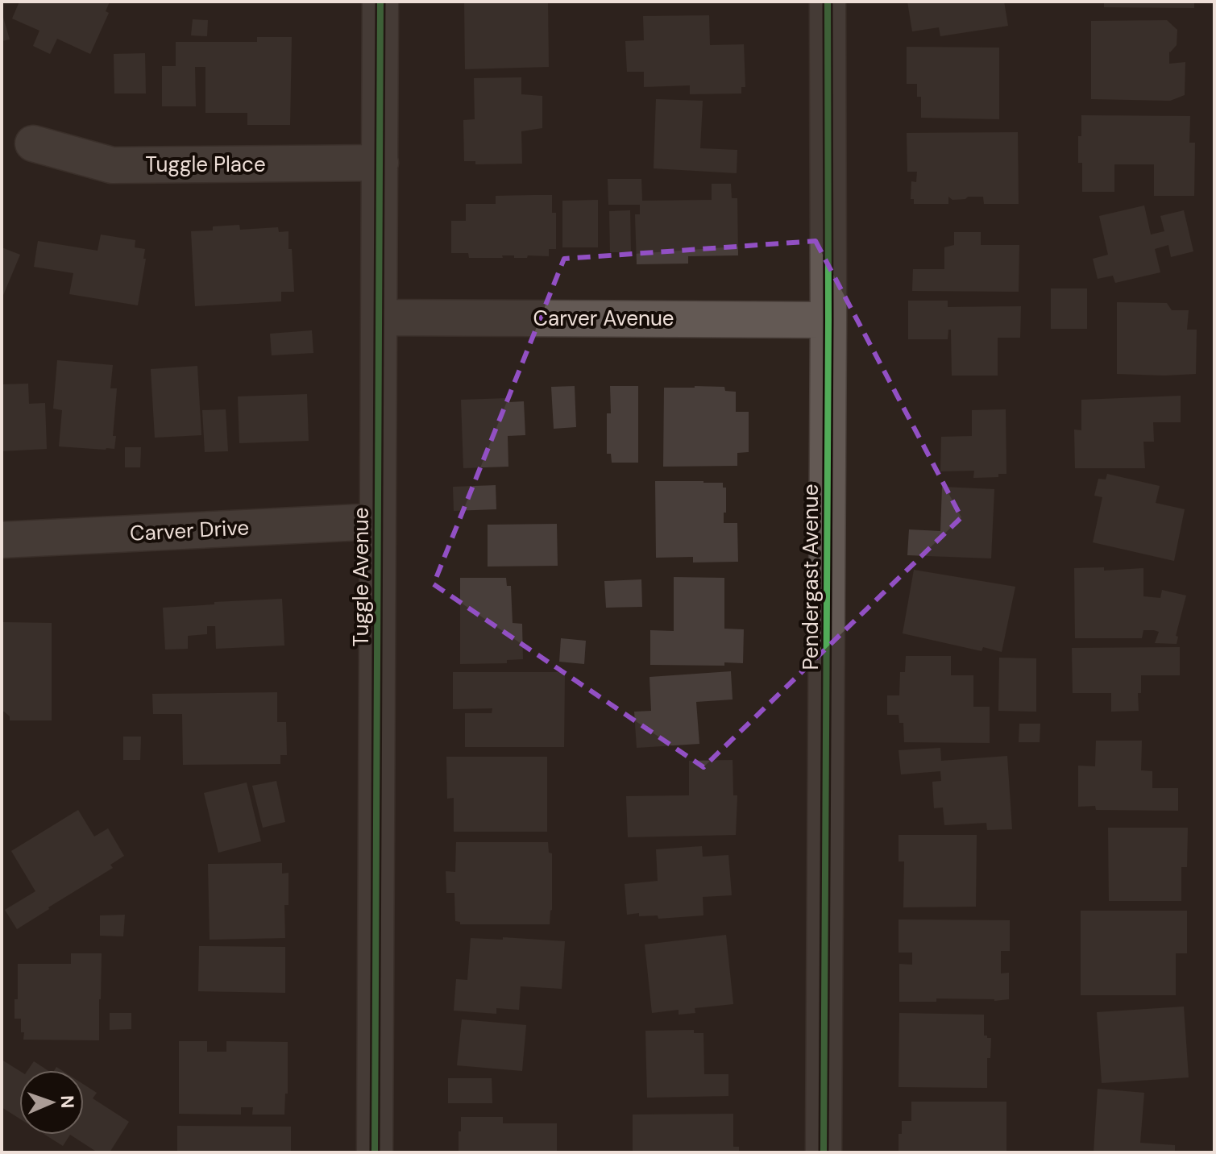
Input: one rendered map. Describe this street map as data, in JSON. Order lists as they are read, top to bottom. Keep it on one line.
{"streets":{"street":["Tuggle Place","Carver Avenue","Carver Drive","Tuggle Avenue","Pendergast Avenue"]},"crossings":[["Tuggle Place","Tuggle Avenue"],["Carver Avenue","Tuggle Avenue"],["Carver Avenue","Pendergast Avenue"],["Carver Drive","Tuggle Avenue"]],"north":"right"}
